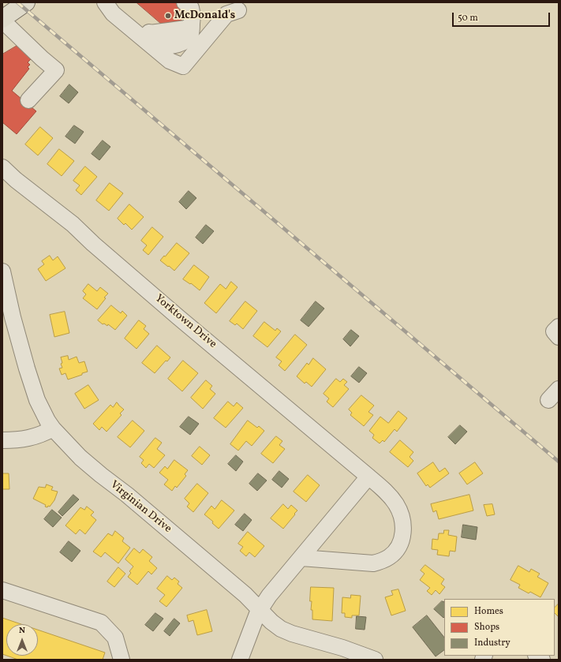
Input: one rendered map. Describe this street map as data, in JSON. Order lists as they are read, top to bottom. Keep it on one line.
{"streets":{"street":["Yorktown Drive","Virginian Drive"]},"places":["McDonald's"],"legend":["Homes","Shops","Industry"],"scale_bar":"50 m","north":"top"}
